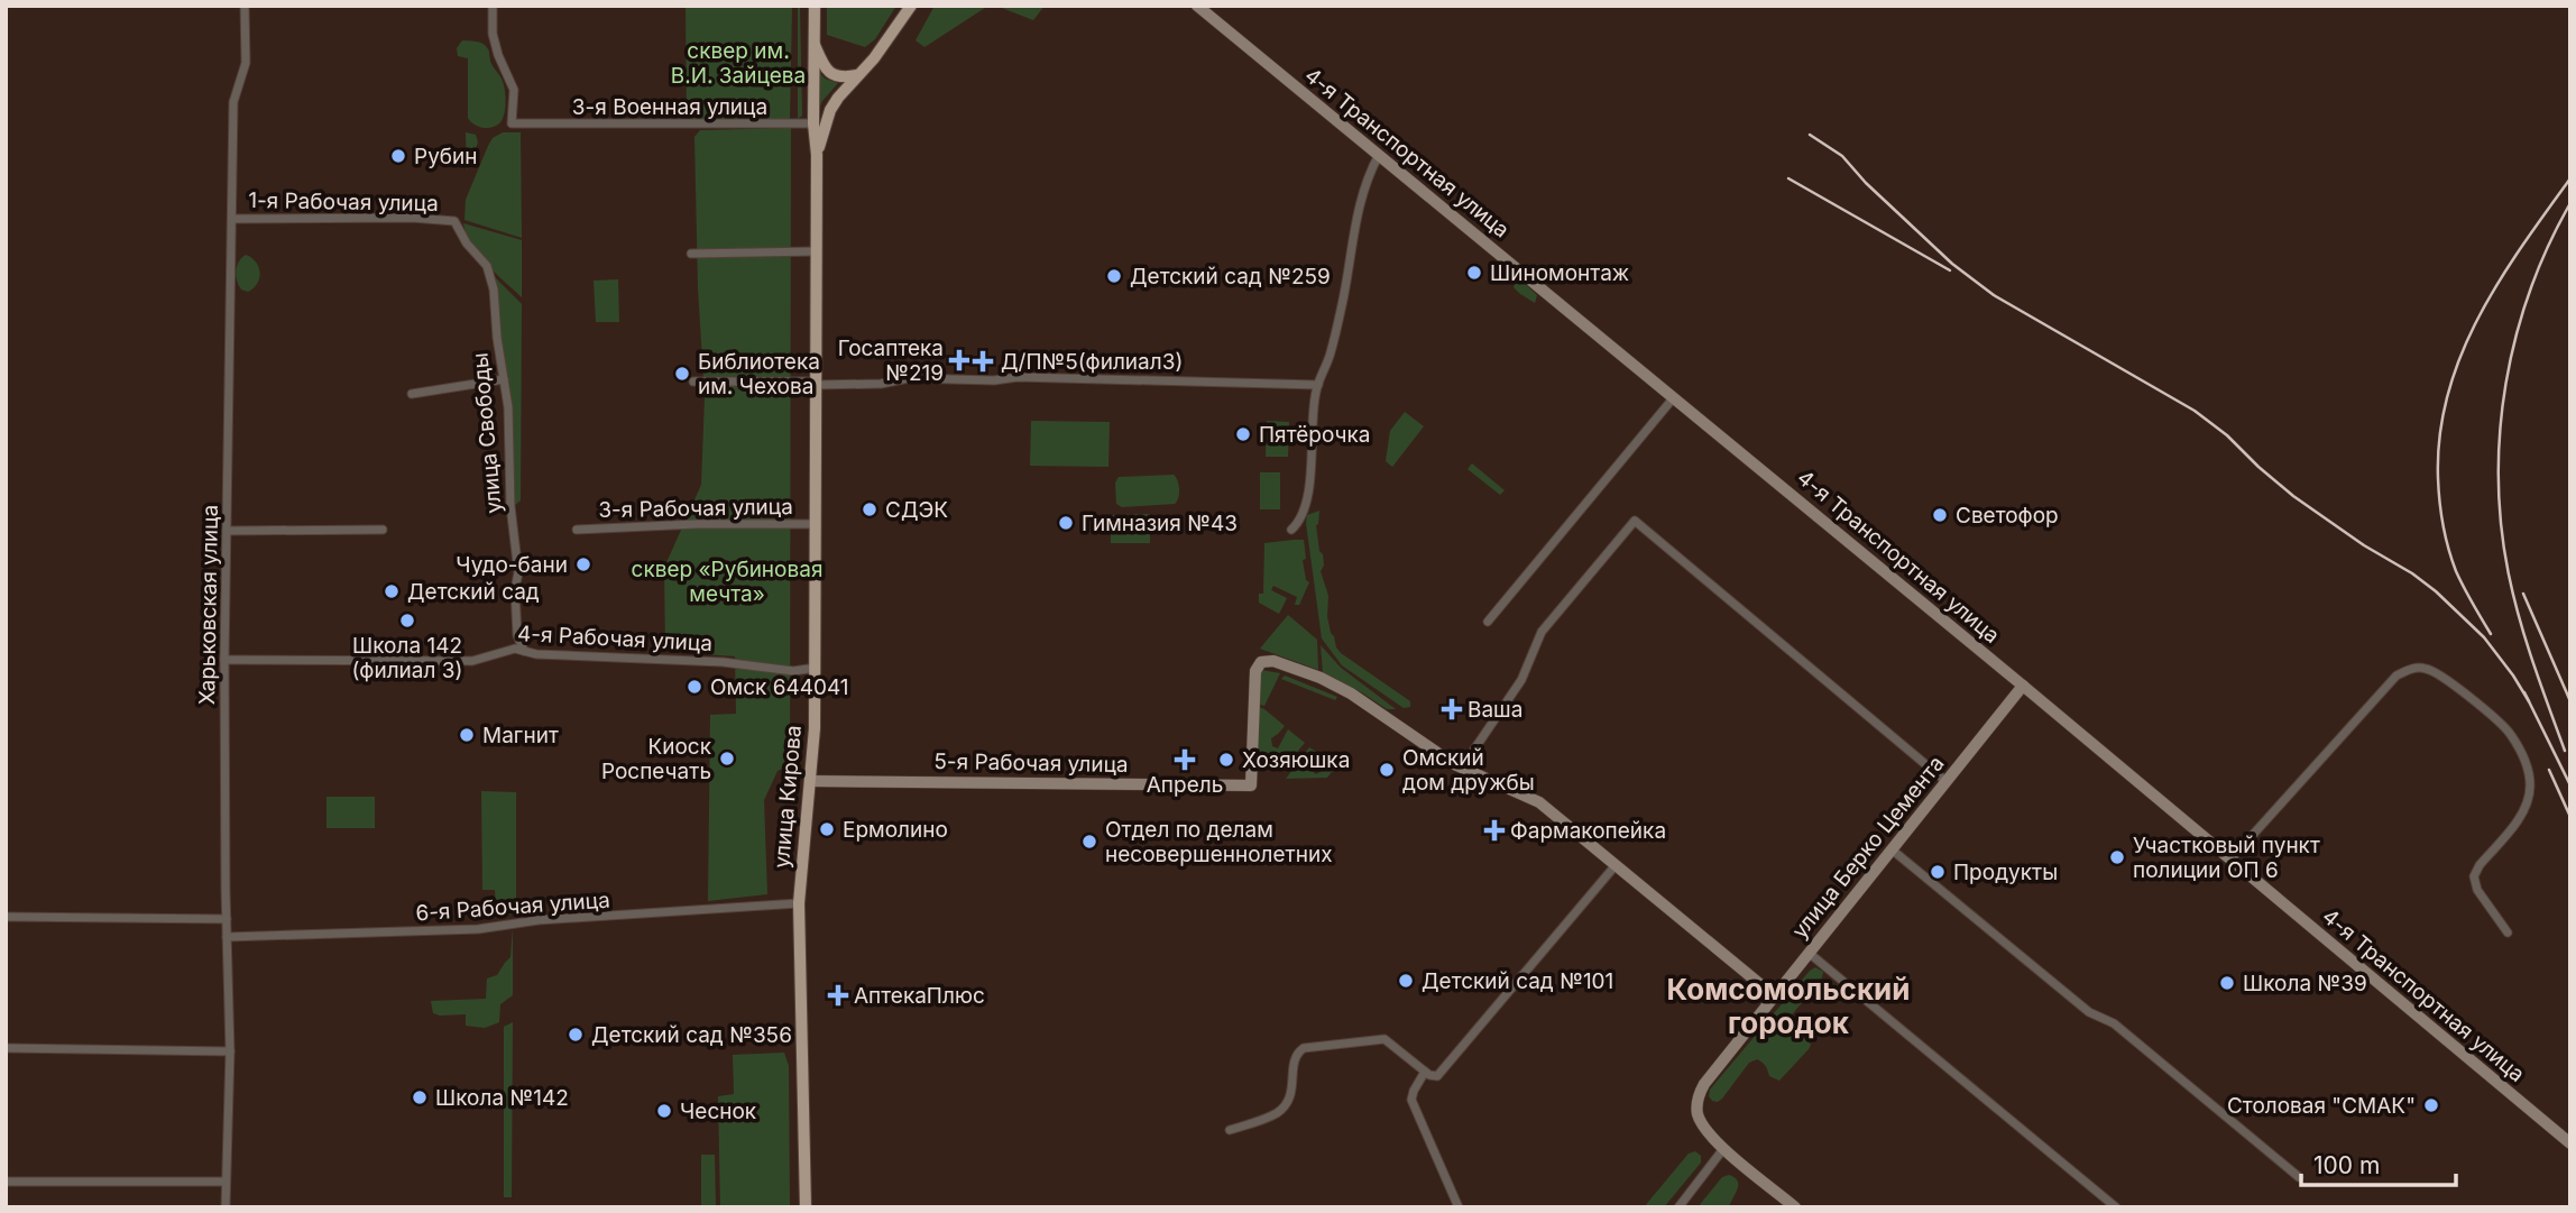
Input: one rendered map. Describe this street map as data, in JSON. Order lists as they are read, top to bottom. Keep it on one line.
{"streets":{"main road":["4-я Транспортная улица","5-я Рабочая улица","улица Кирова","улица Берко Цемента"],"street":["3-я Военная улица","1-я Рабочая улица","улица Свободы","3-я Рабочая улица","Харьковская улица","4-я Рабочая улица","6-я Рабочая улица"]},"crossings":[["3-я Военная улица","улица Кирова"],["4-я Транспортная улица","улица Берко Цемента"],["1-я Рабочая улица","улица Свободы"],["1-я Рабочая улица","Харьковская улица"],["улица Свободы","4-я Рабочая улица"],["3-я Рабочая улица","улица Кирова"],["Харьковская улица","4-я Рабочая улица"],["Харьковская улица","6-я Рабочая улица"],["4-я Рабочая улица","улица Кирова"],["5-я Рабочая улица","улица Кирова"],["улица Кирова","6-я Рабочая улица"]],"districts":["Комсомольский городок"],"parks":["сквер им. В.И. Зайцева","сквер «Рубиновая мечта»"],"places":{"other":["Рубин","Шиномонтаж","Детский сад №259","Библиотека им. Чехова","Пятёрочка","СДЭК","Светофор","Гимназия №43","Чудо-бани","Детский сад","Школа 142 (филиал 3)","Омск 644041","Магнит","Киоск Роспечать","Хозяюшка","Омский дом дружбы","Ермолино","Отдел по делам несовершеннолетних","Участковый пункт полиции ОП 6","Продукты","Детский сад №101","Школа №39","Детский сад №356","Школа №142","Столовая \"СМАК\"","Чеснок"],"health":["Госаптека №219","Д/П№5(филиал3)","Ваша","Апрель","Фармакопейка","АптекаПлюс"]},"scale_bar":"100 m"}
